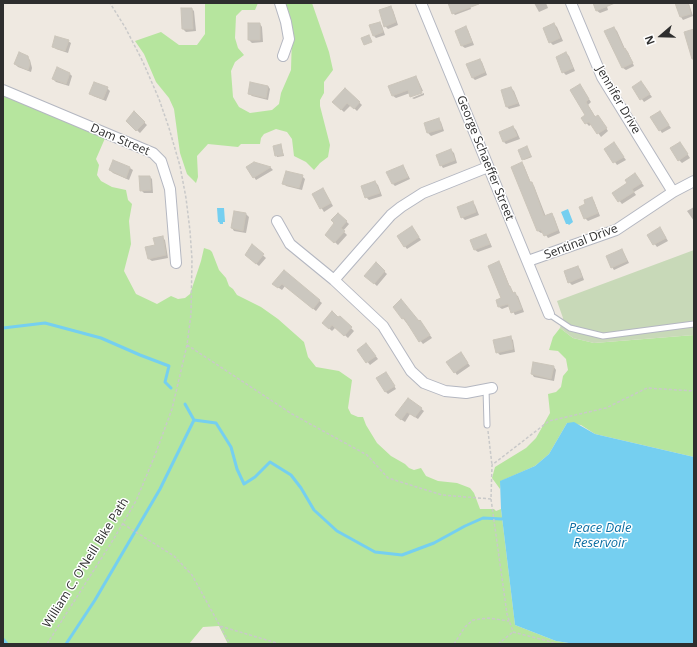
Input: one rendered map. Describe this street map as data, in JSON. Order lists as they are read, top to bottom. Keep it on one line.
{"streets":{"street":["Jennifer Drive","Dam Street","George Schaeffer Street","Sentinal Drive"],"path":["William C. O'Neill Bike Path"]},"crossings":[["Jennifer Drive","Sentinal Drive"],["George Schaeffer Street","Sentinal Drive"]],"water":["Peace Dale Reservoir"],"north":"left"}
